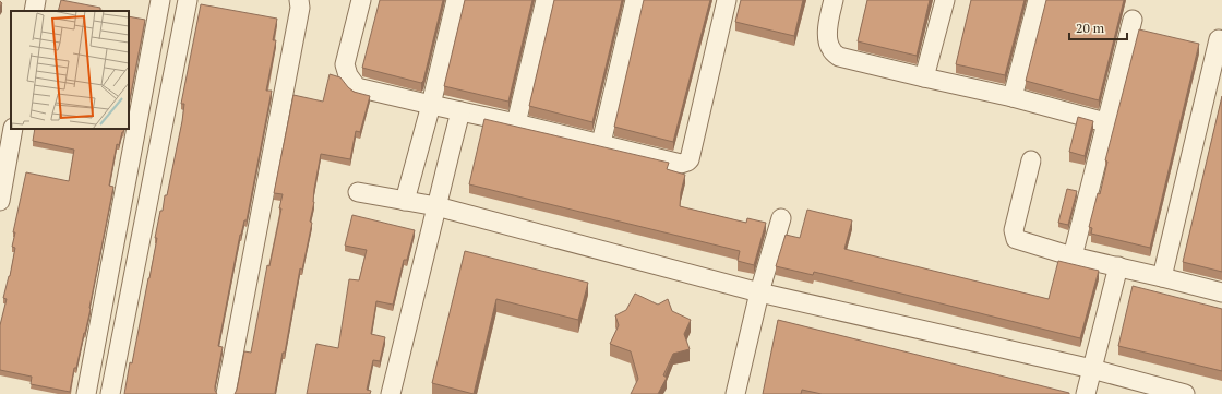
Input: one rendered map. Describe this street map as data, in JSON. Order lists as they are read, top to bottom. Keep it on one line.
{"scale_bar":"20 m"}
